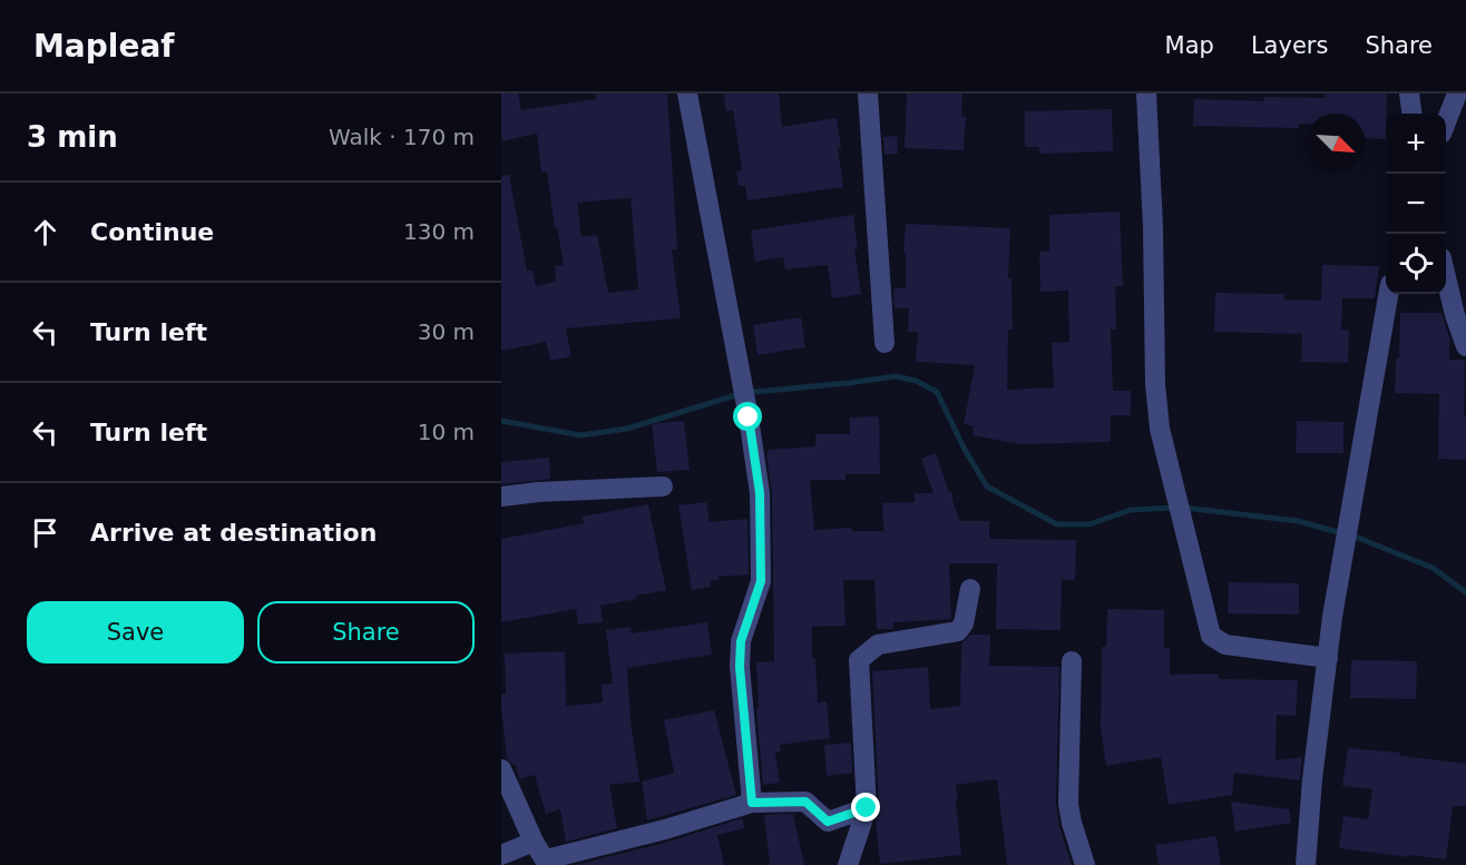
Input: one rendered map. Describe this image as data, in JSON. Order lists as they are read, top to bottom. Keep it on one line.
{"north":"bottom right","page":{"header":"Mapleaf","nav":["Map","Layers","Share"],"heading":["3 min","Walk · 170 m"],"map_buttons":["+","−"],"list":[["Continue","130 m"],["Turn left","30 m"],["Turn left","10 m"],"Arrive at destination"],"buttons":["Save","Share"]}}
